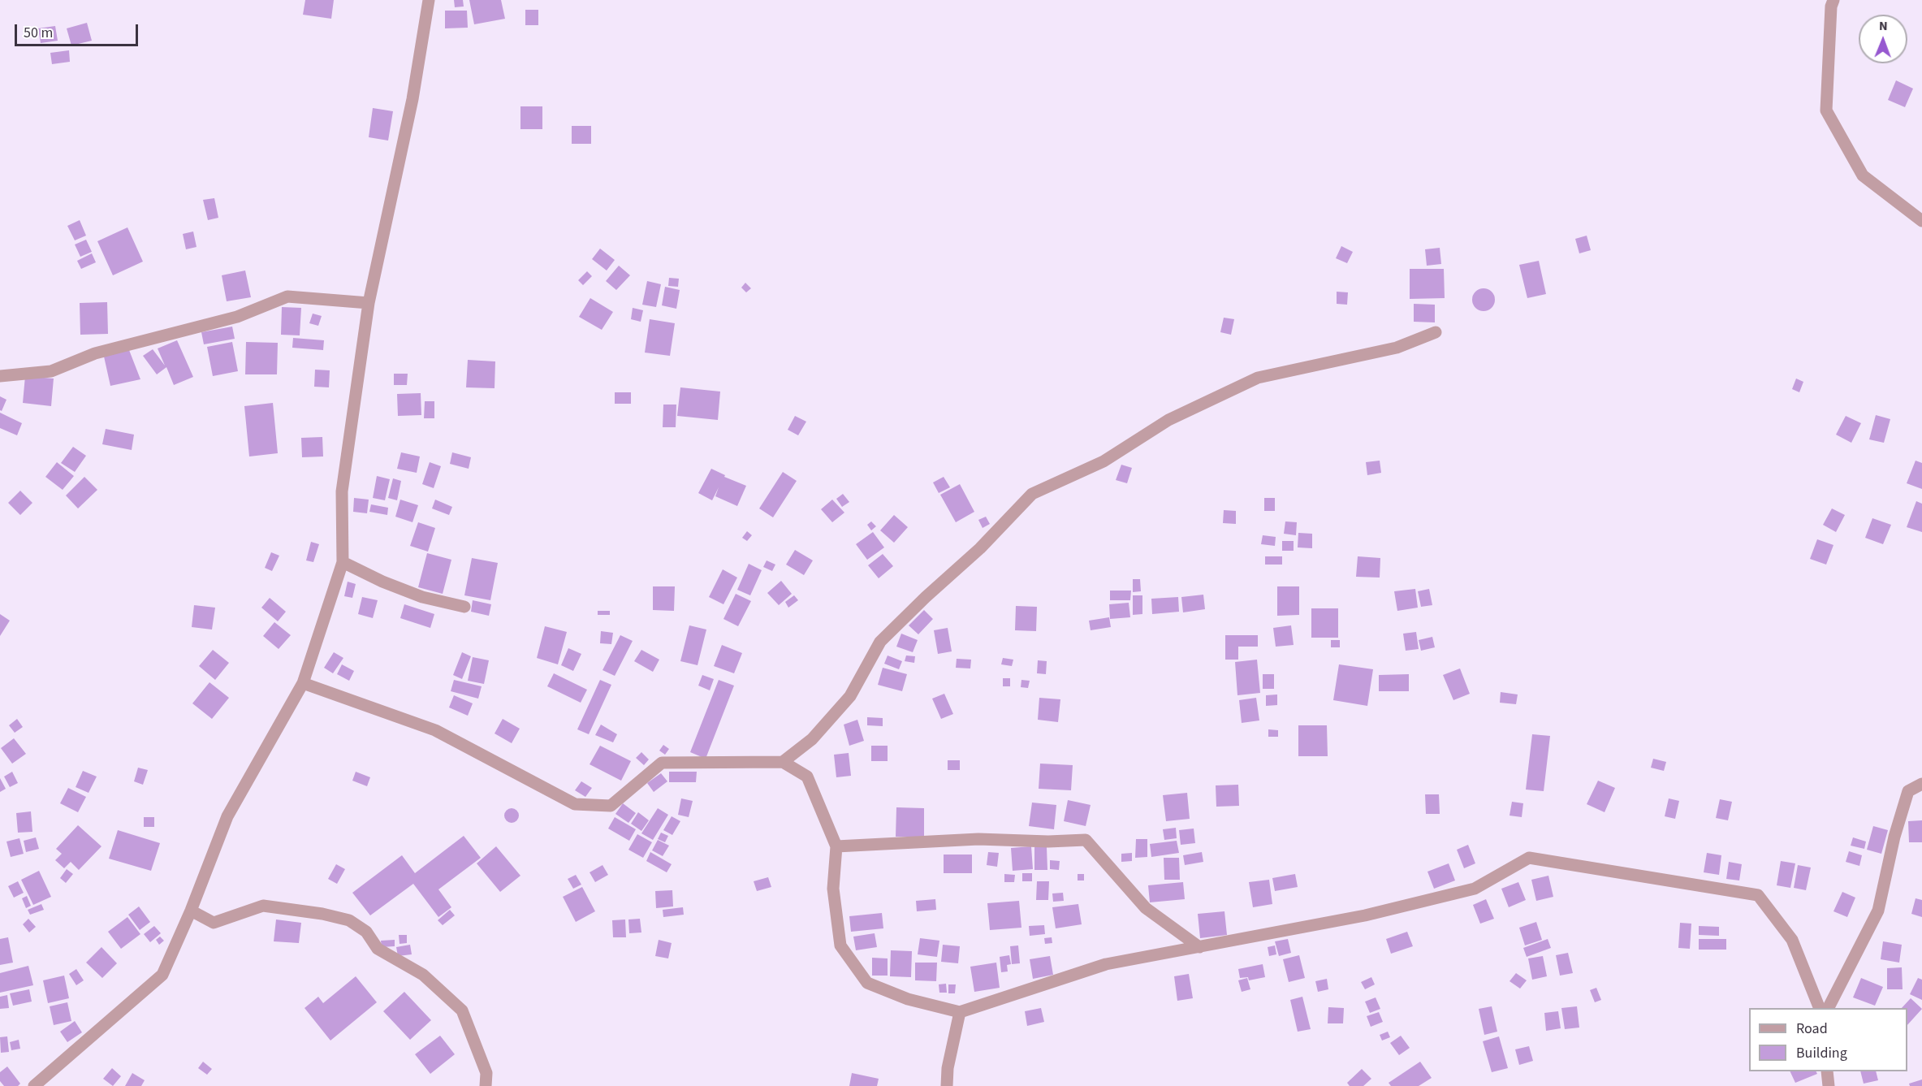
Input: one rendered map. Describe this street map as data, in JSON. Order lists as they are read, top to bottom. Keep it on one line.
{"legend":["Road","Building"],"scale_bar":"50 m","north":"top"}
